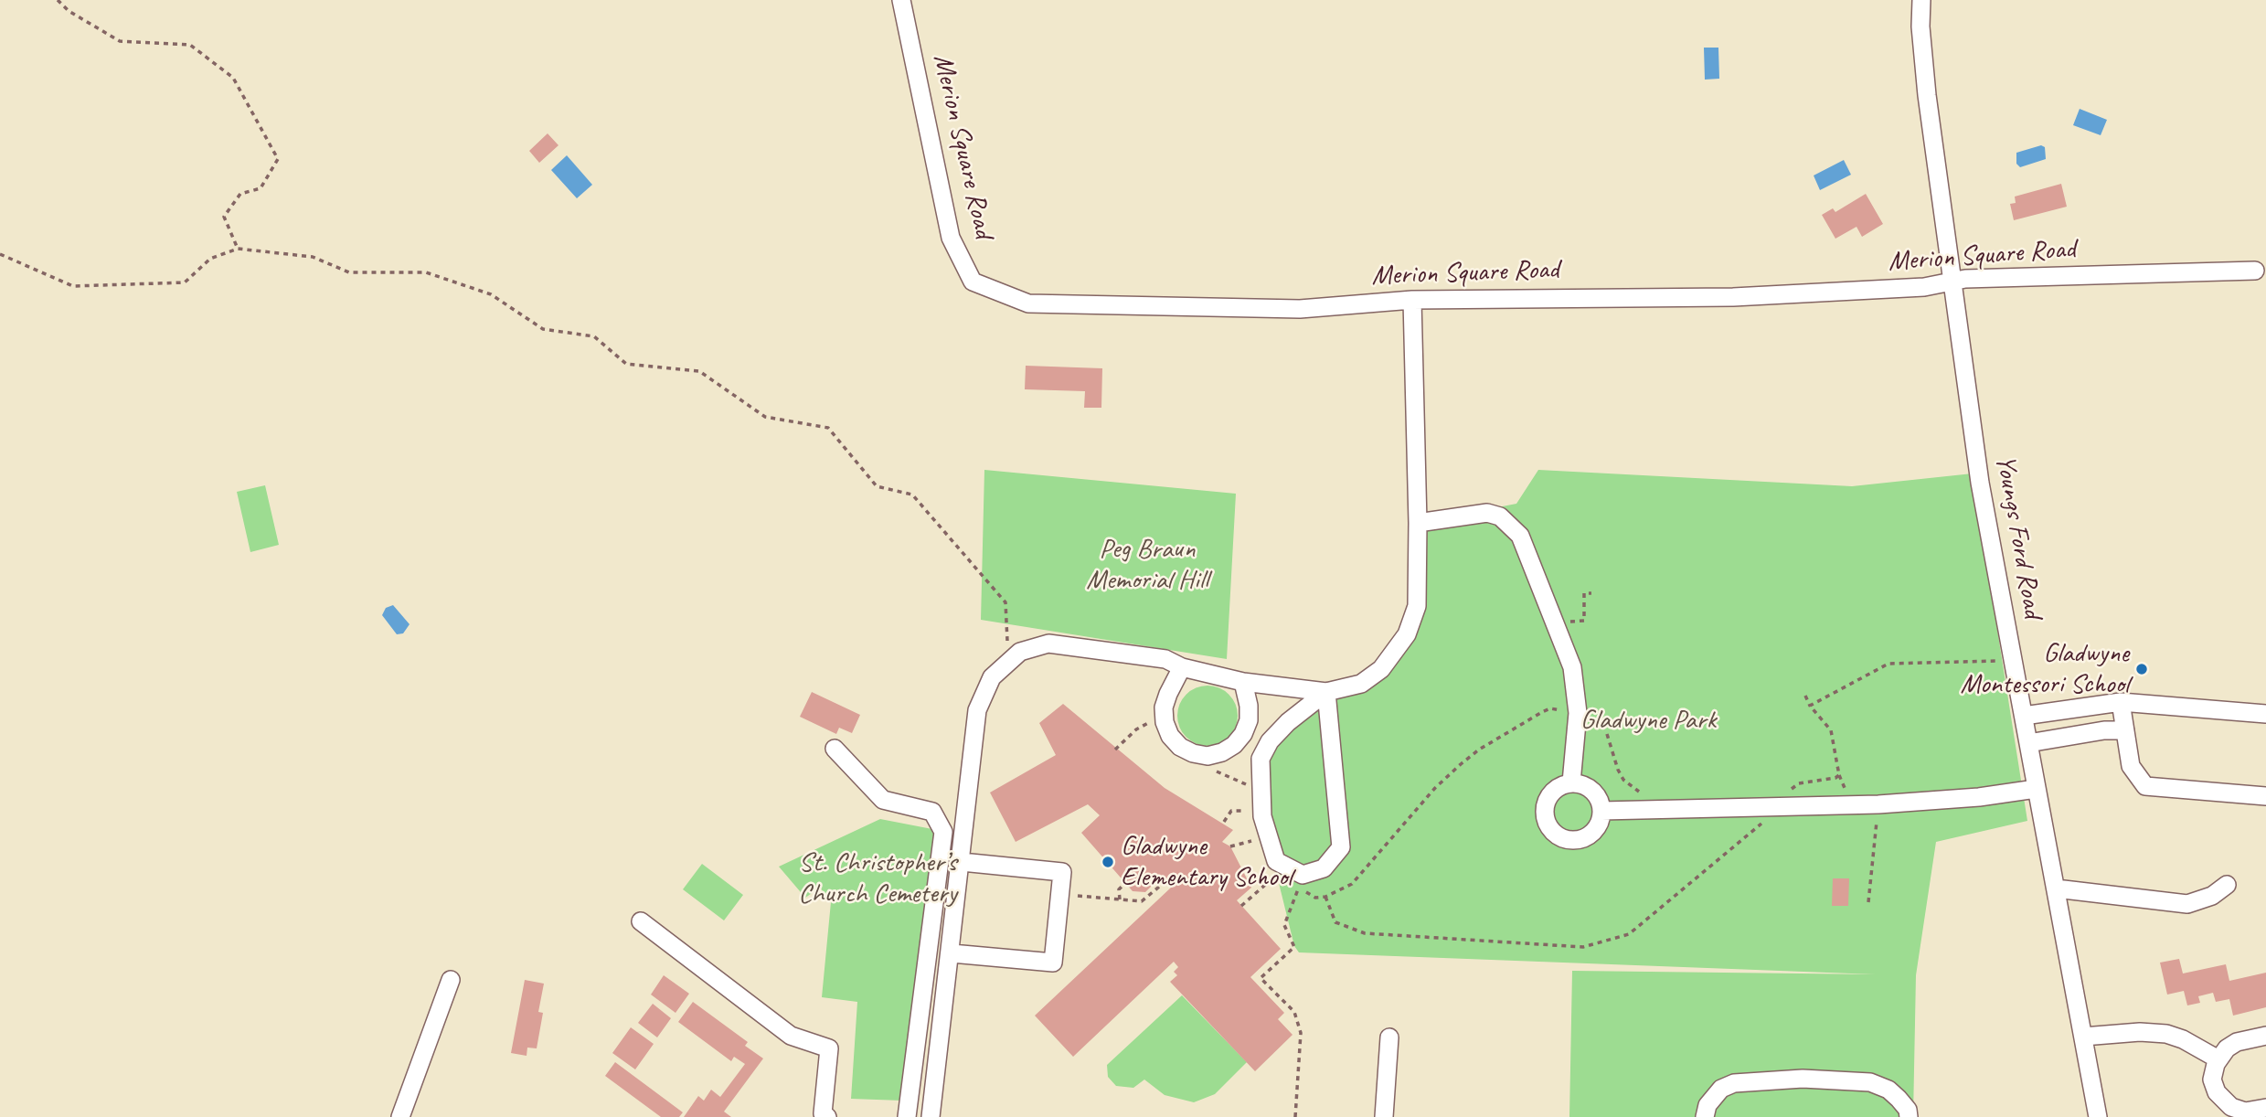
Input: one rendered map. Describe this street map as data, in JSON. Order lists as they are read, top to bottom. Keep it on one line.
{"streets":{"street":["Merion Square Road","Youngs Ford Road"]},"crossings":[["Merion Square Road","Youngs Ford Road"]],"parks":["Peg Braun Memorial Hill","Gladwyne Park","St. Christopher’s Church Cemetery"],"places":["Gladwyne Montessori School","Gladwyne Elementary School"]}
